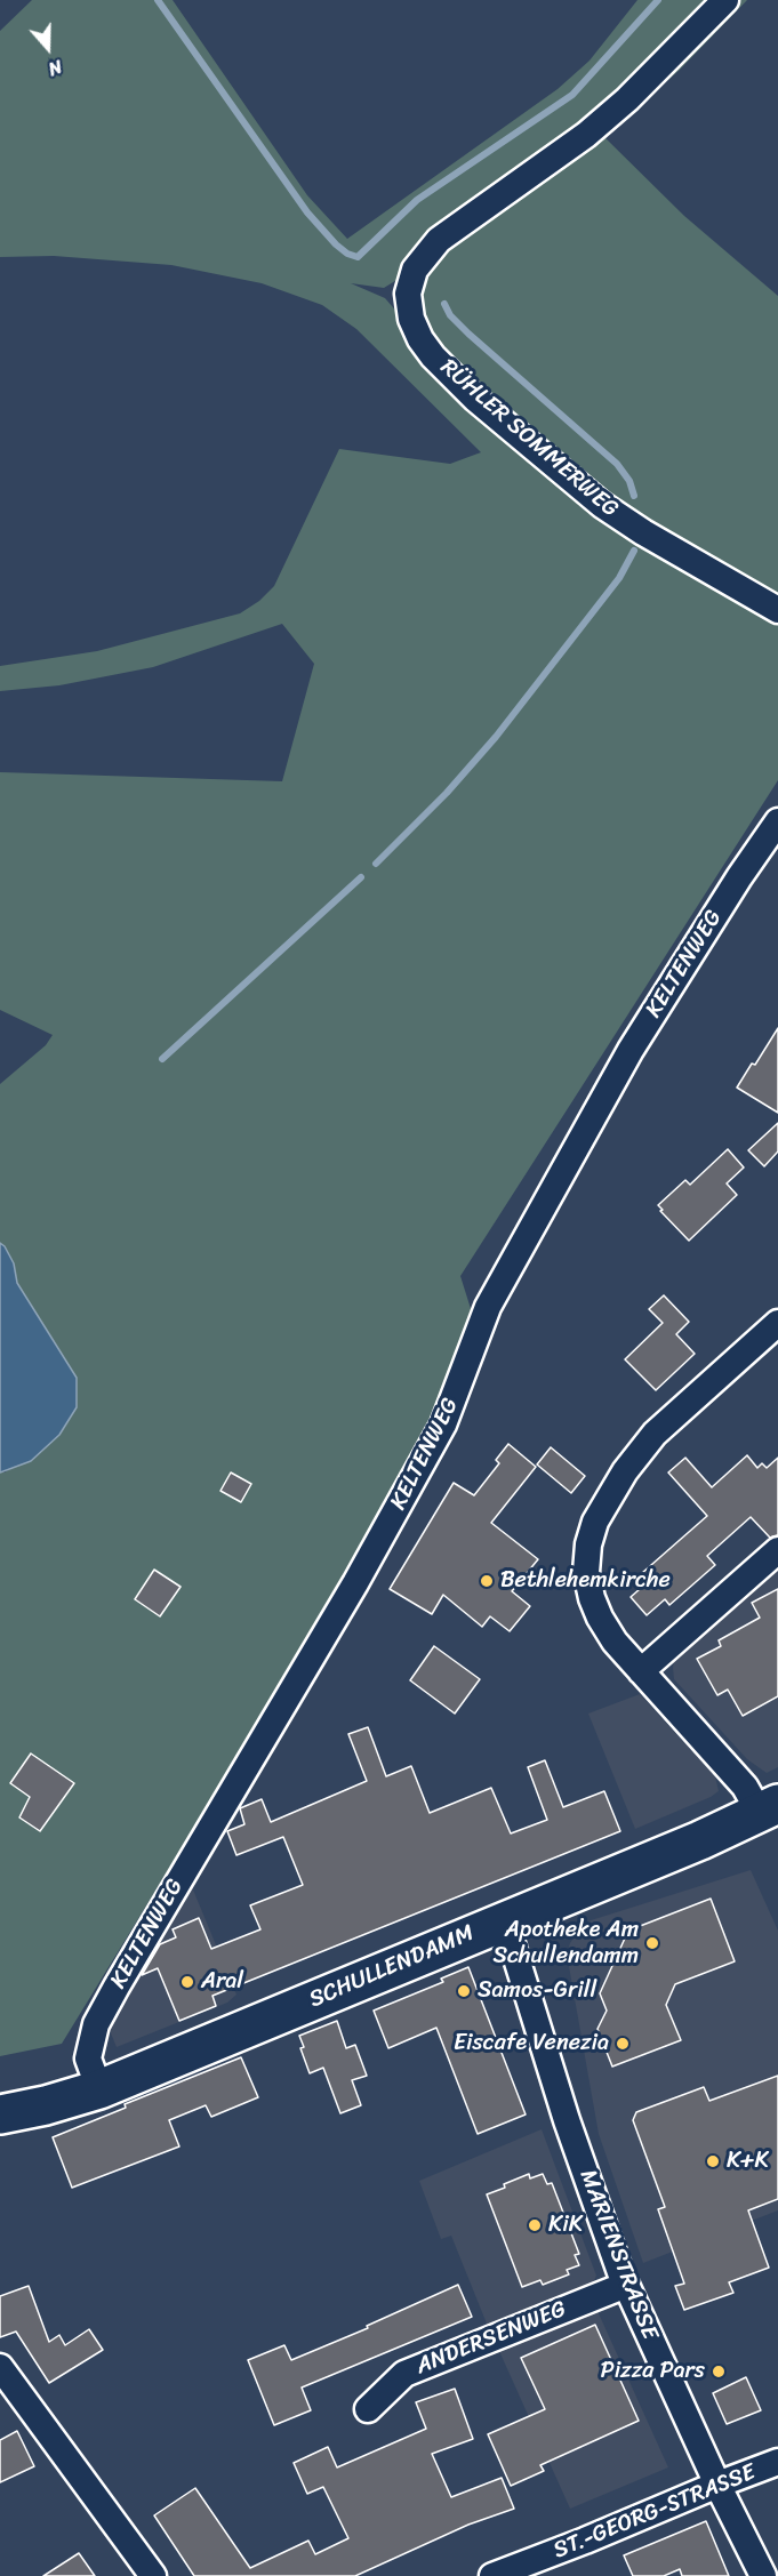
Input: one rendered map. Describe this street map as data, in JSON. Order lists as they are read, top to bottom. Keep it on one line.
{"streets":{"main road":["SCHULLENDAMM"],"street":["RÜHLER SOMMERWEG","KELTENWEG","MARIENSTRASSE","ANDERSENWEG","ST.-GEORG-STRASSE"]},"crossings":[["KELTENWEG","SCHULLENDAMM"],["SCHULLENDAMM","MARIENSTRASSE"],["MARIENSTRASSE","ANDERSENWEG"],["MARIENSTRASSE","ST.-GEORG-STRASSE"]],"places":["Bethlehemkirche","Apotheke Am Schullendamm","Aral","Samos-Grill","Eiscafe Venezia","K+K","KiK","Pizza Pars"],"north":"bottom"}
